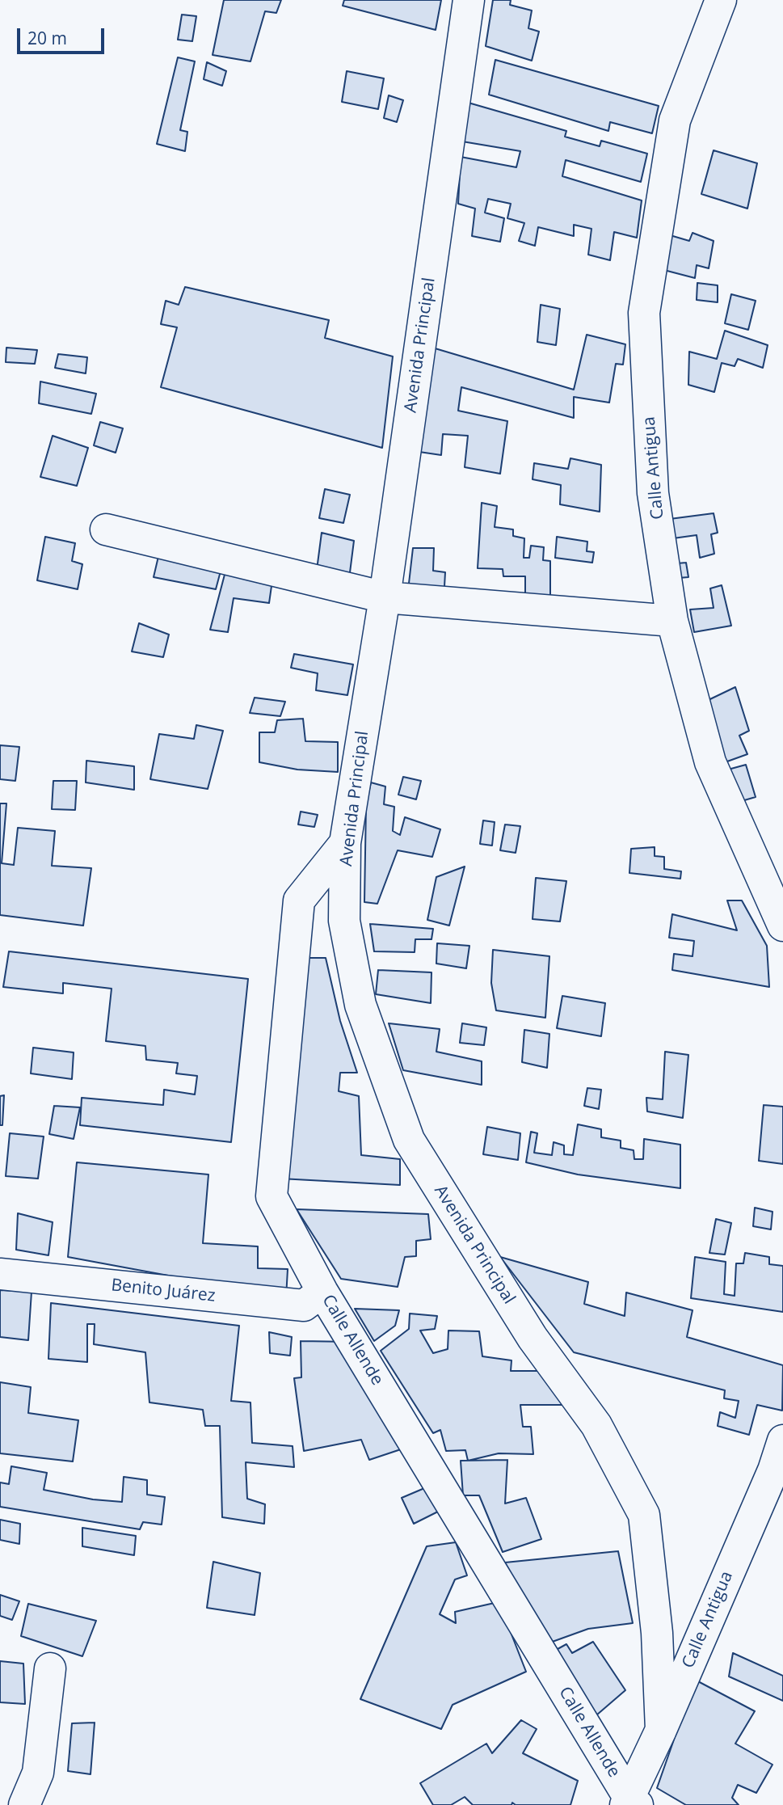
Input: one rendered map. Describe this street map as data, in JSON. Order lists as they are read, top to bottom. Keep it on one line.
{"streets":{"street":["Avenida Principal","Calle Antigua","Benito Juárez","Calle Allende"]},"crossings":[["Avenida Principal","Calle Antigua"],["Avenida Principal","Calle Allende"],["Calle Antigua","Calle Allende"],["Benito Juárez","Calle Allende"]],"scale_bar":"20 m"}
